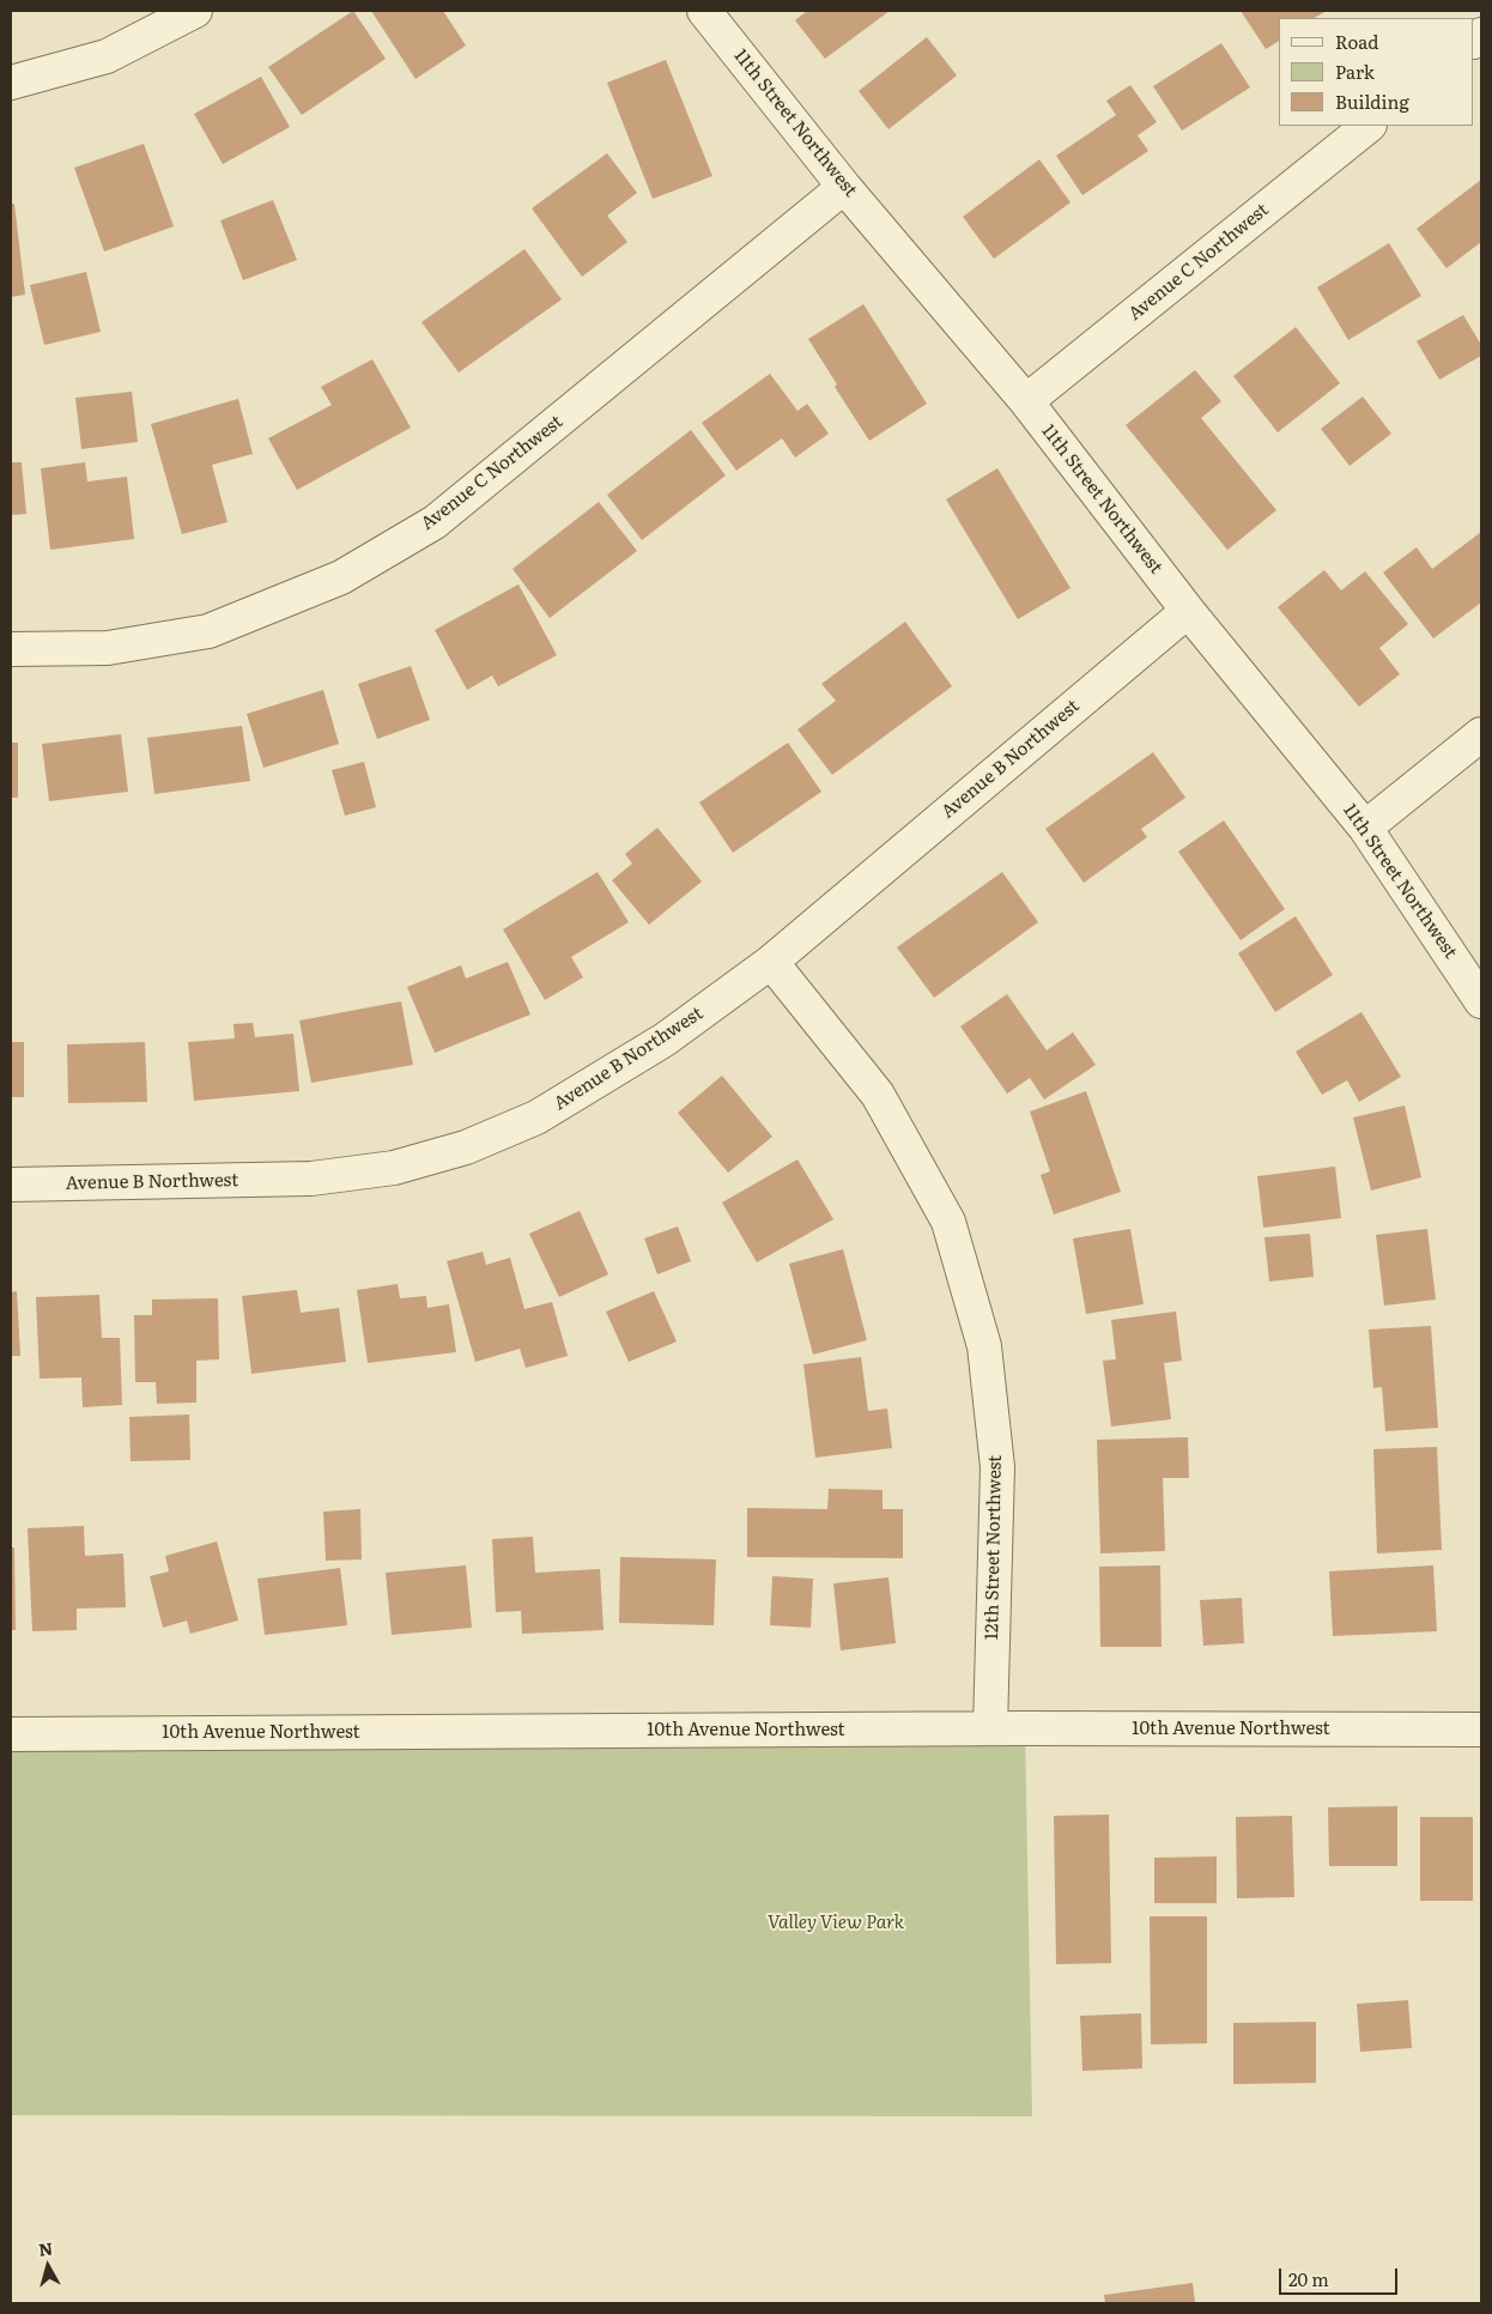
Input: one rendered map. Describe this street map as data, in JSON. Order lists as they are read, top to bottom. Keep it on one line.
{"streets":{"street":["11th Street Northwest","Avenue C Northwest","Avenue B Northwest","12th Street Northwest","10th Avenue Northwest"]},"crossings":[["11th Street Northwest","Avenue C Northwest"],["11th Street Northwest","Avenue B Northwest"],["Avenue B Northwest","12th Street Northwest"],["12th Street Northwest","10th Avenue Northwest"]],"parks":["Valley View Park"],"legend":["Road","Park","Building"],"scale_bar":"20 m","north":"top"}
